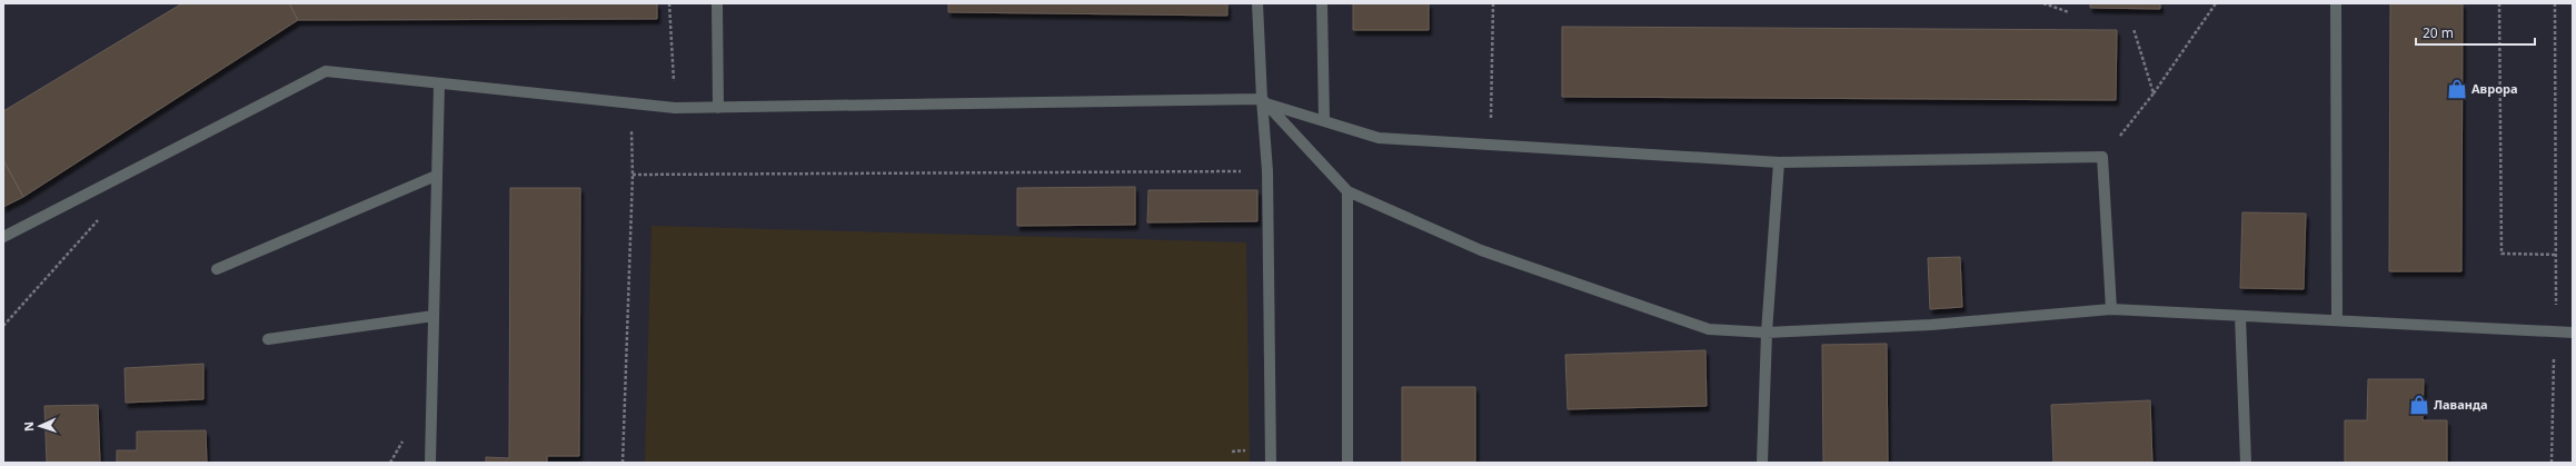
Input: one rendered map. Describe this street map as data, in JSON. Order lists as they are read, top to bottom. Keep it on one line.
{"places":{"shop":["Аврора","Лаванда"]},"scale_bar":"20 m","north":"left"}
